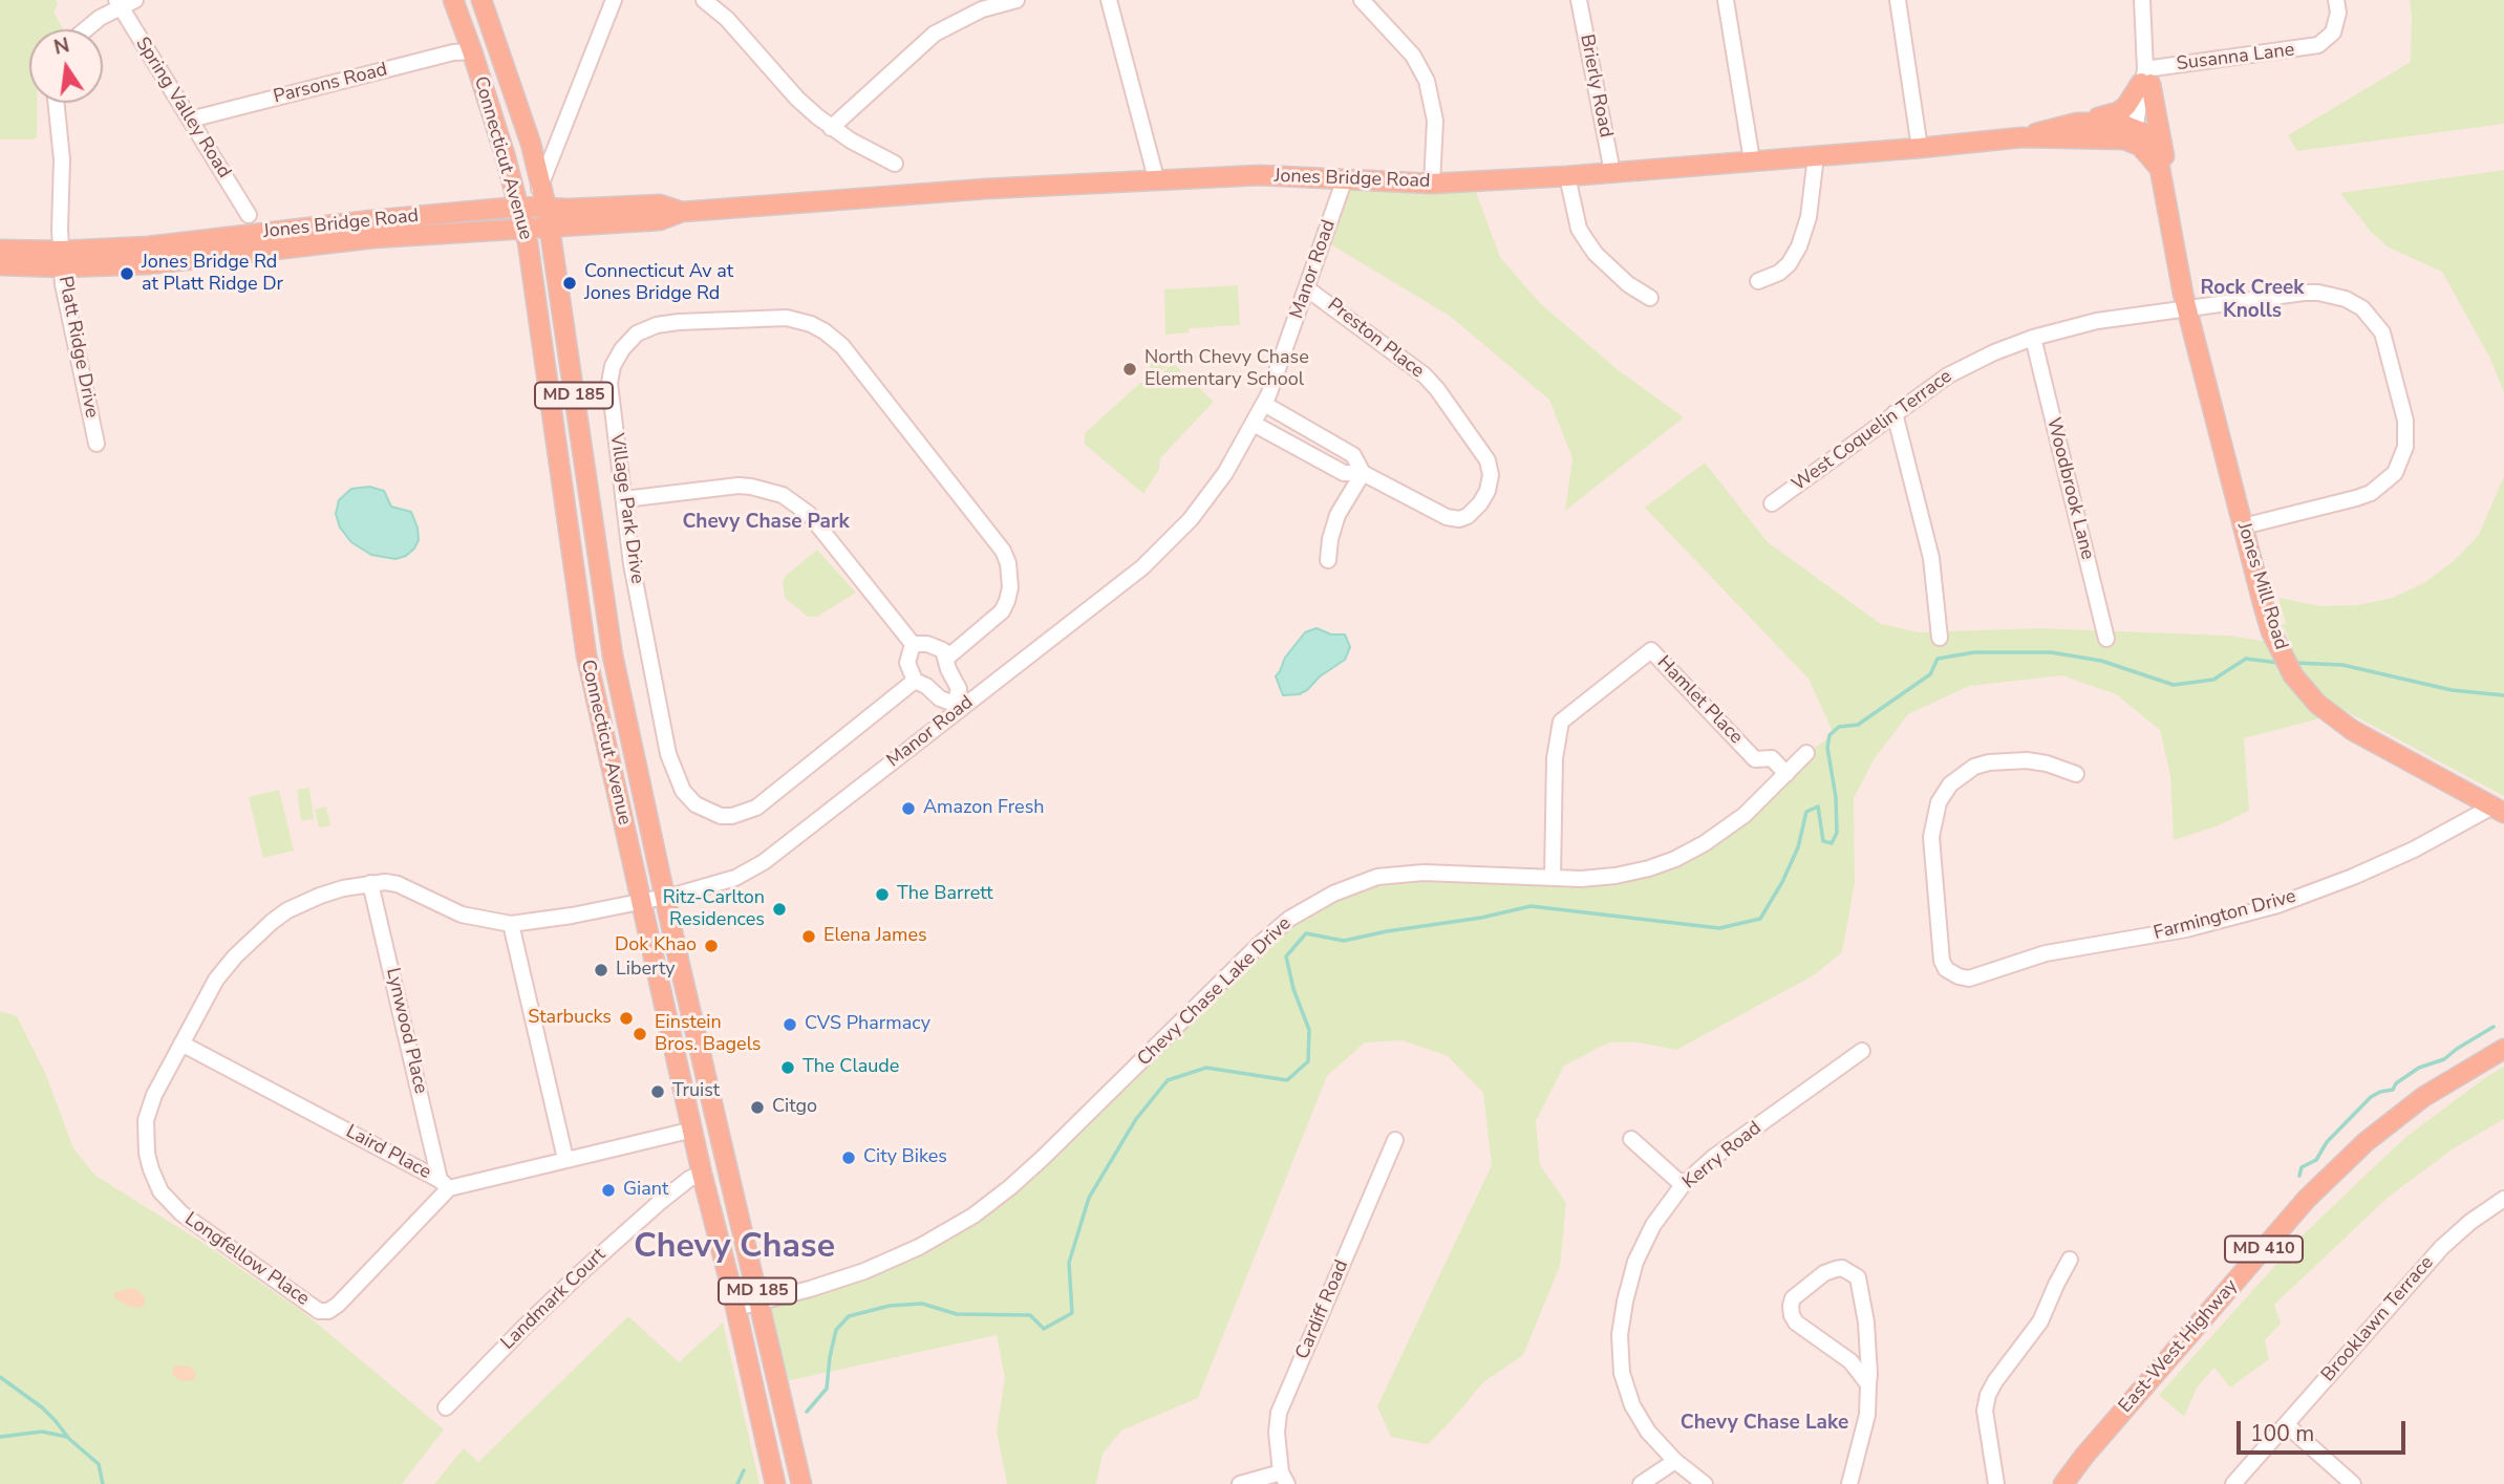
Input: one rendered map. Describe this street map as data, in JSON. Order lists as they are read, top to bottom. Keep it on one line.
{"streets":{"main road":["Connecticut Avenue","Jones Bridge Road","MD 185","Jones Mill Road","MD 410","East-West Highway"],"street":["Susanna Lane","Parsons Road","Brierly Road","Spring Valley Road","Manor Road","Preston Place","Platt Ridge Drive","West Coquelin Terrace","Woodbrook Lane","Village Park Drive","Hamlet Place","Farmington Drive","Chevy Chase Lake Drive","Lynwood Place","Laird Place","Kerry Road","Longfellow Place","Landmark Court","Cardiff Road","Brooklawn Terrace"]},"crossings":[["Parsons Road","Spring Valley Road"],["Parsons Road","Connecticut Avenue"],["Brierly Road","Jones Bridge Road"],["Connecticut Avenue","Jones Bridge Road"],["Connecticut Avenue","Manor Road"],["Connecticut Avenue","Chevy Chase Lake Drive"],["Connecticut Avenue","Laird Place"],["Connecticut Avenue","Landmark Court"],["Jones Bridge Road","Manor Road"],["Jones Bridge Road","Platt Ridge Drive"],["Jones Bridge Road","Jones Mill Road"],["Manor Road","Preston Place"],["Manor Road","Lynwood Place"],["Manor Road","Longfellow Place"],["West Coquelin Terrace","Woodbrook Lane"],["West Coquelin Terrace","Jones Mill Road"],["Jones Mill Road","Farmington Drive"],["Hamlet Place","Chevy Chase Lake Drive"],["Lynwood Place","Laird Place"],["Lynwood Place","Longfellow Place"],["Laird Place","Longfellow Place"]],"districts":["Rock Creek Knolls","Chevy Chase Park","Chevy Chase","Chevy Chase Lake"],"places":["Jones Bridge Rd at Platt Ridge Dr","Connecticut Av at Jones Bridge Rd","North Chevy Chase Elementary School","Amazon Fresh","The Barrett","Ritz-Carlton Residences","Elena James","Dok Khao","Liberty","Starbucks","CVS Pharmacy","Einstein Bros. Bagels","The Claude","Truist","Citgo","City Bikes","Giant"],"scale_bar":"100 m","north":"top"}
